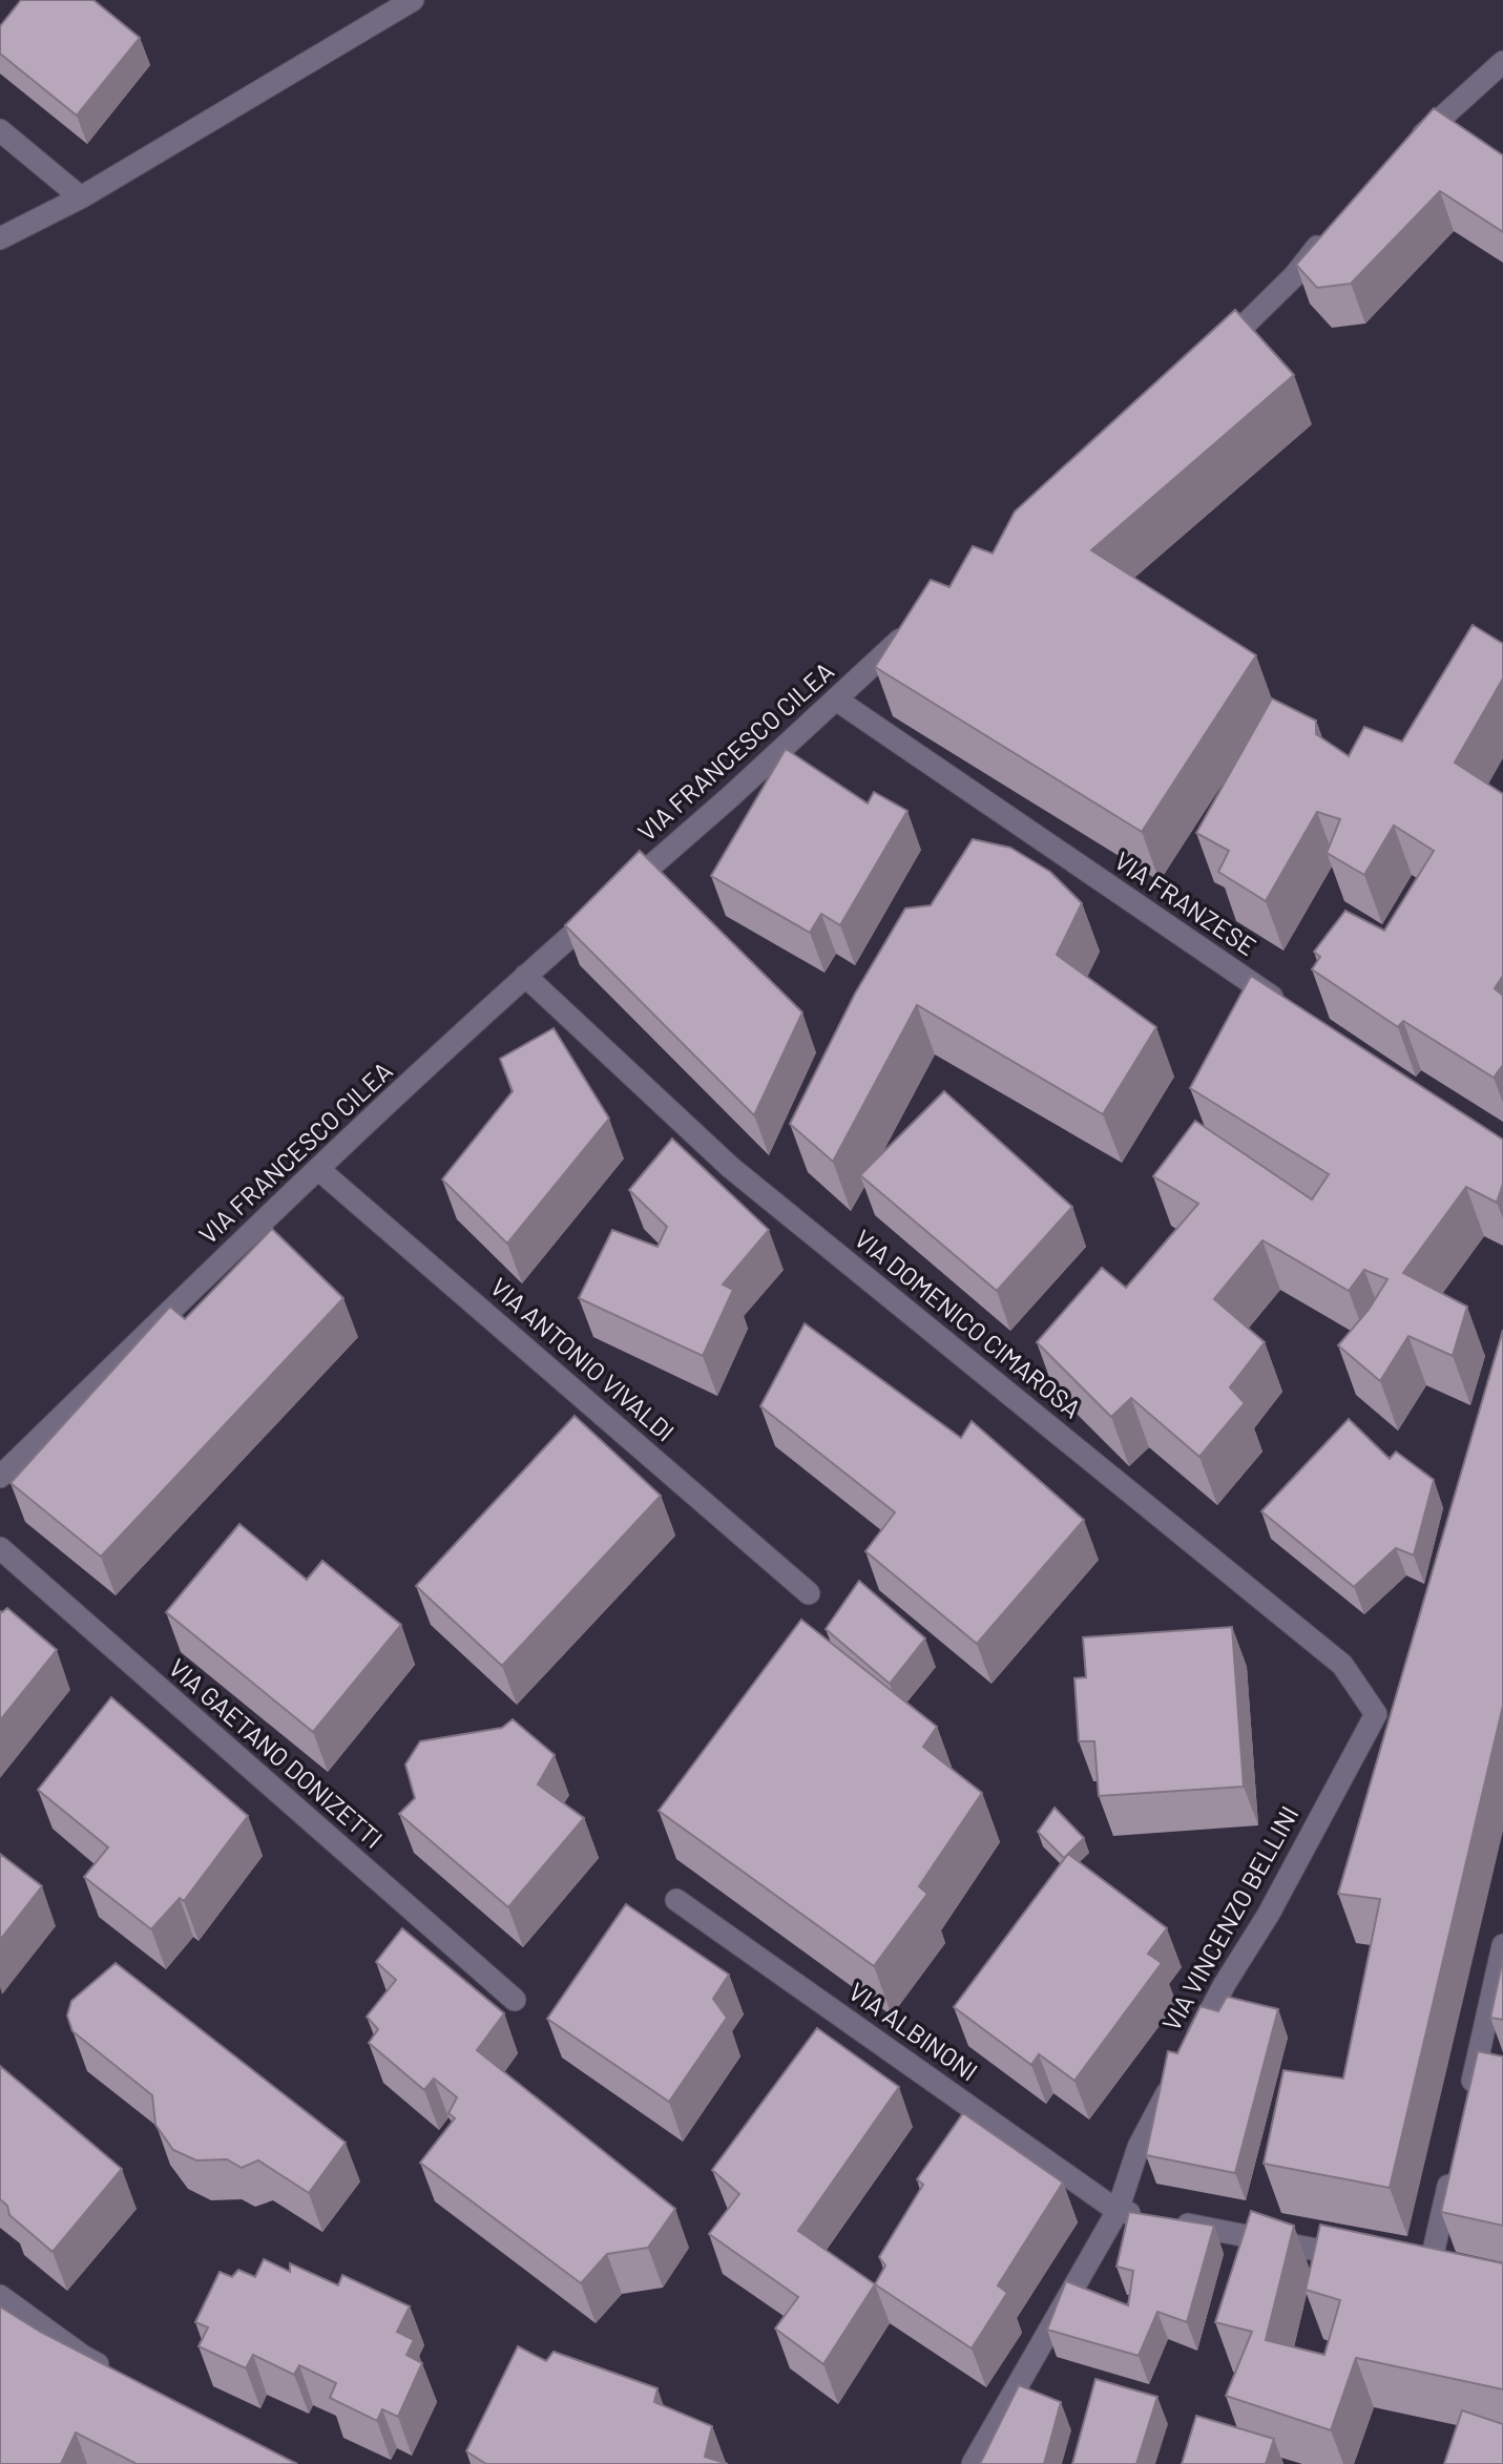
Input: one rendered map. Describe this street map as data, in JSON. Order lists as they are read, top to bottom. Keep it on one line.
{"streets":{"street":["VIA FRANCESCO CILEA","VIA FRANZESE","VIA DOMENICO CIMAROSA","VIA ANTONIO VIVALDI","VIA GAETANO DONIZETTI","VIA VINCENZO BELLINI","VIA ALBINONI"]},"crossings":[["VIA FRANCESCO CILEA","VIA FRANZESE"],["VIA FRANCESCO CILEA","VIA DOMENICO CIMAROSA"],["VIA FRANCESCO CILEA","VIA ANTONIO VIVALDI"],["VIA DOMENICO CIMAROSA","VIA VINCENZO BELLINI"],["VIA VINCENZO BELLINI","VIA ALBINONI"]]}
